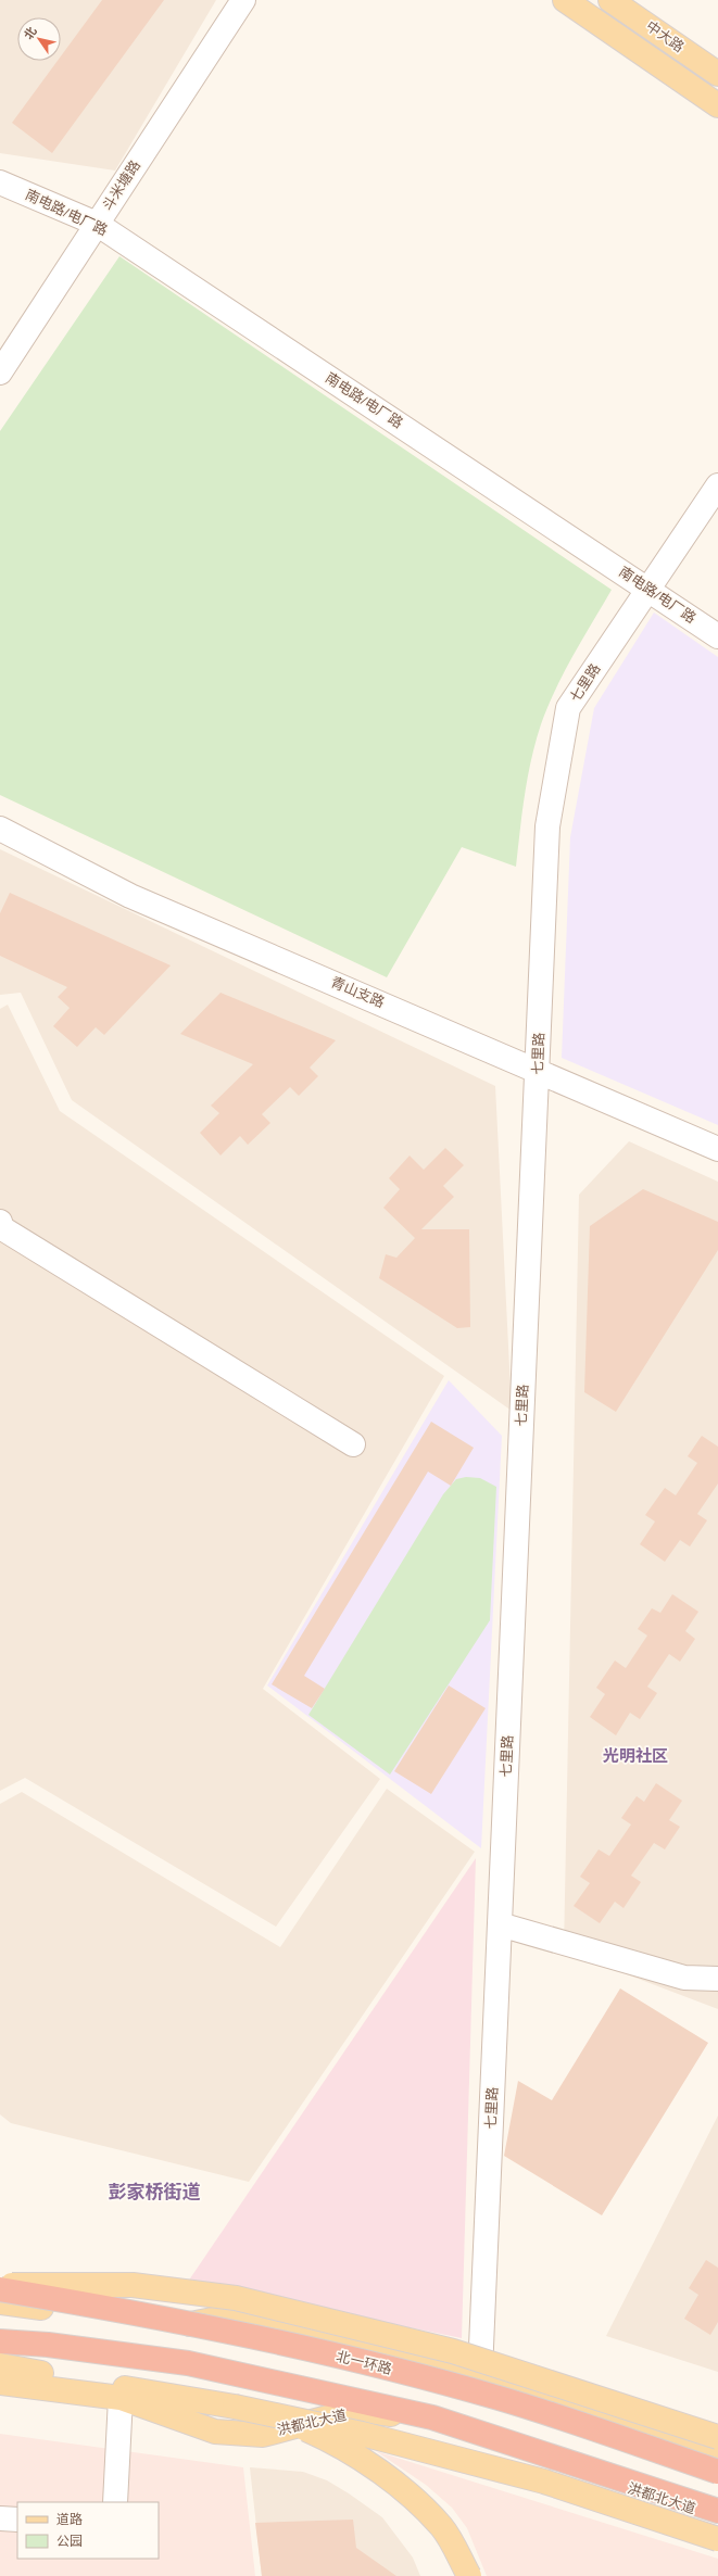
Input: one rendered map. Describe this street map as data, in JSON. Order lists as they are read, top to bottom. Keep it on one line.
{"streets":{"highway":["北一环路"],"main road":["中大路","洪都北大道"],"street":["斗米塘路","南电路/电厂路","七里路","青山支路"]},"crossings":[["斗米塘路","南电路/电厂路"],["南电路/电厂路","七里路"],["七里路","青山支路"]],"districts":["光明社区","彭家桥街道"],"legend":["道路","公园"],"north":"top left"}
